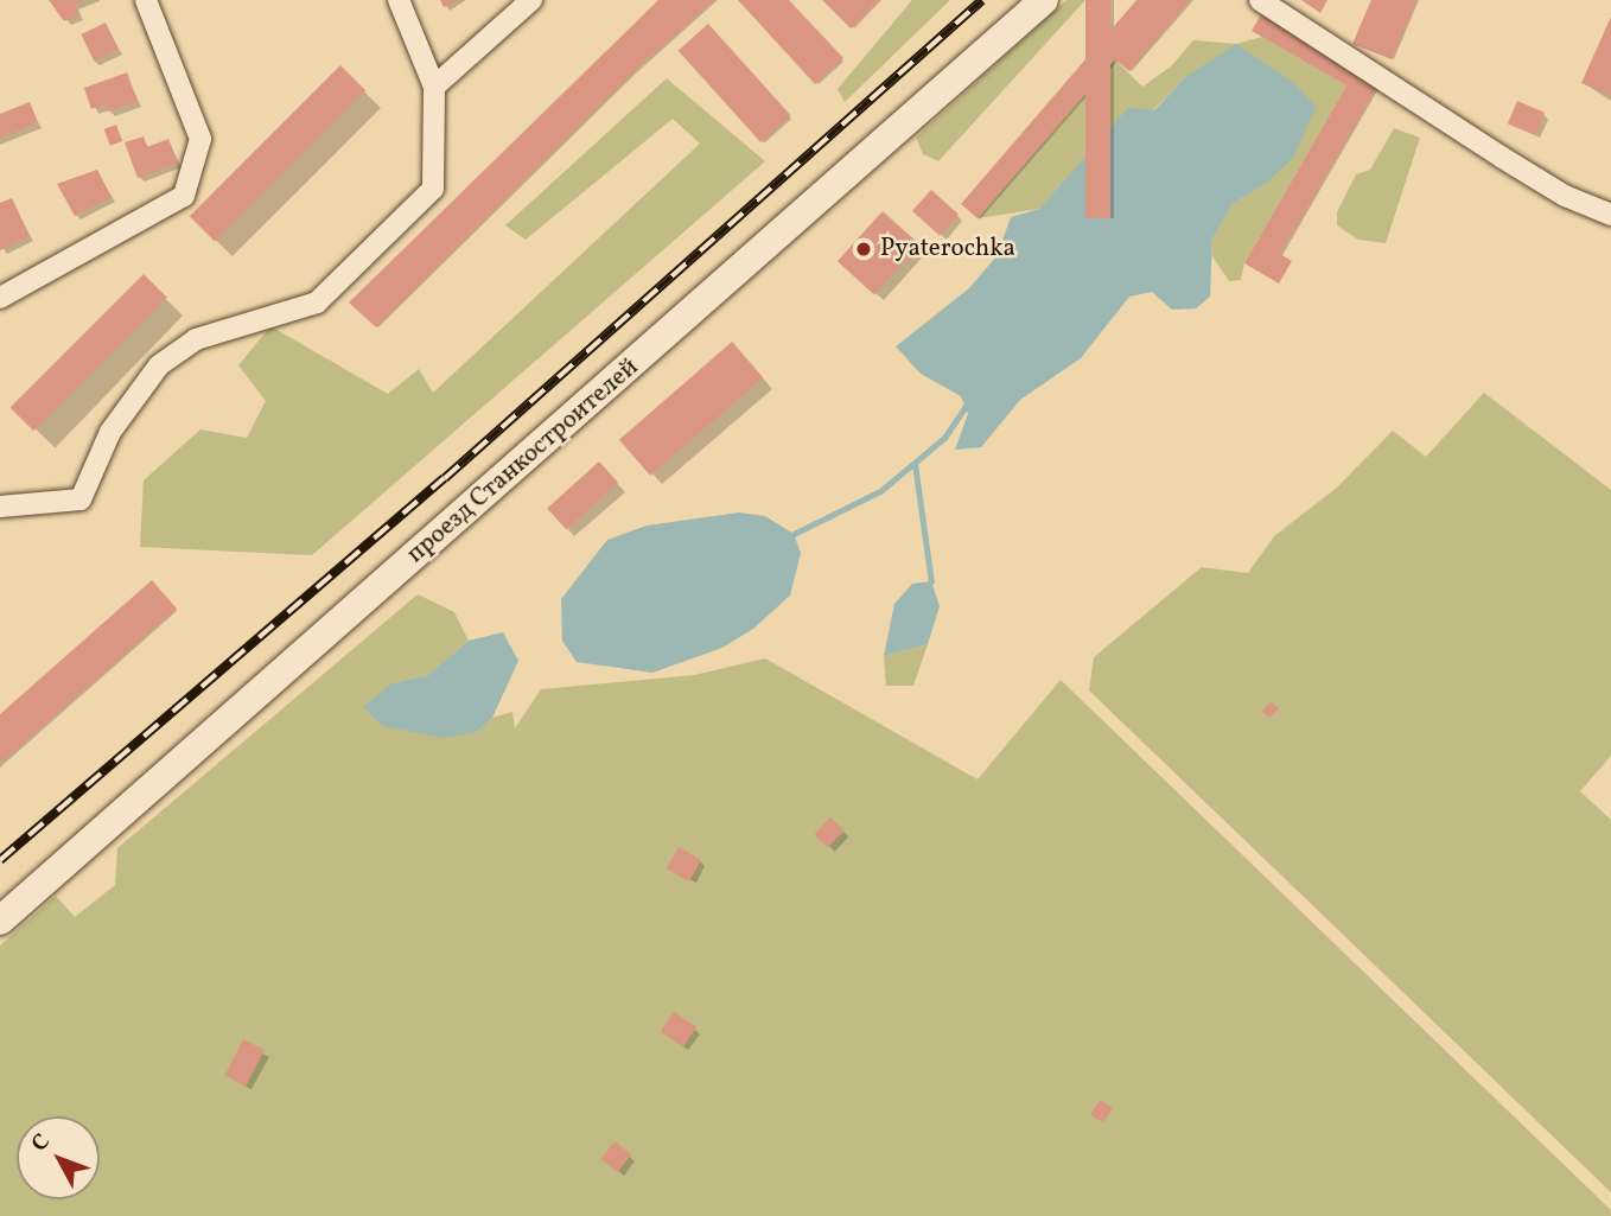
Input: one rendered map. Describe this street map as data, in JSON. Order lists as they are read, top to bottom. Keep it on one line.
{"streets":{"main road":["проезд Станкостроителей"]},"places":["Pyaterochka"],"north":"top left"}
